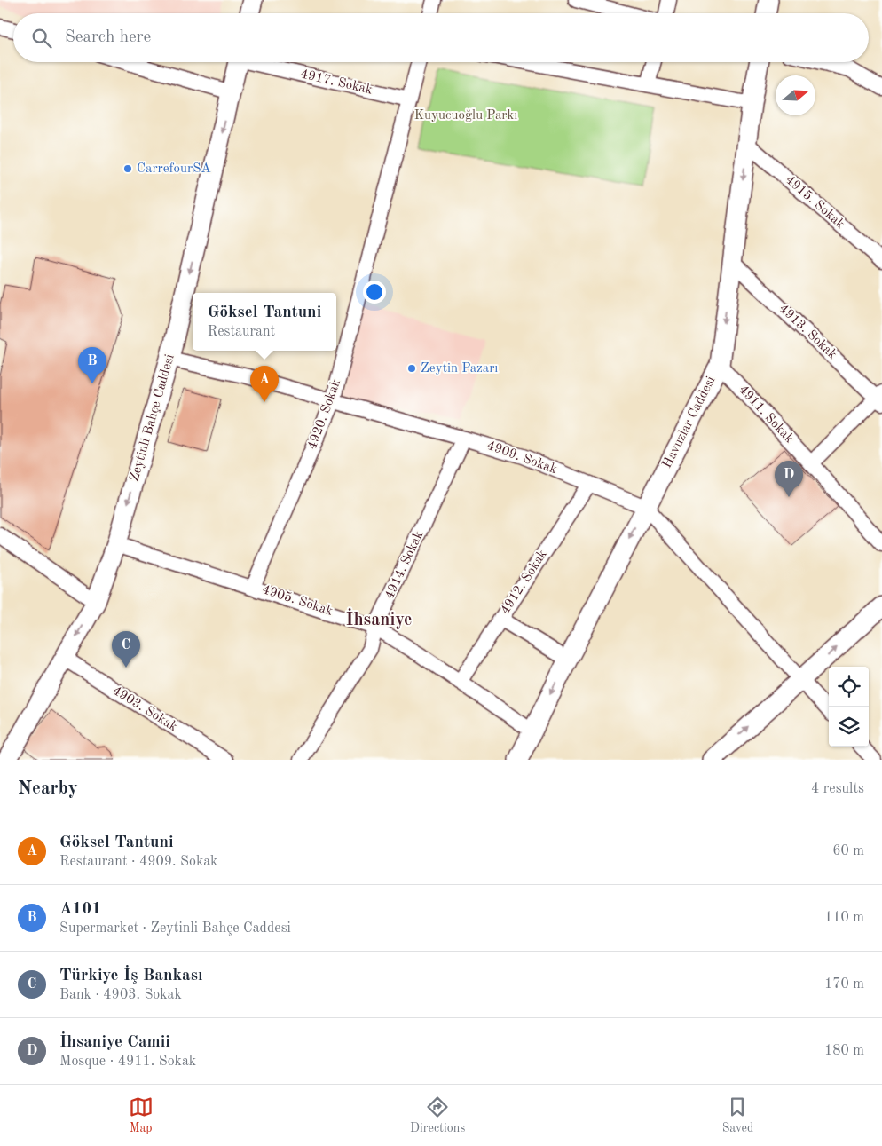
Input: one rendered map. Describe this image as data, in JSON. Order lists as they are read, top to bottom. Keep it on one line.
{"streets":{"street":["4917. Sokak","4915. Sokak","4913. Sokak","4920. Sokak","4911. Sokak","Zeytinli Bahçe Caddesi","Havuzlar Caddesi","4909. Sokak","4914. Sokak","4912. Sokak","4905. Sokak","4903. Sokak"]},"crossings":[["4917. Sokak","4920. Sokak"],["4915. Sokak","Havuzlar Caddesi"],["4913. Sokak","Havuzlar Caddesi"],["4920. Sokak","4909. Sokak"],["4920. Sokak","4905. Sokak"],["4911. Sokak","Havuzlar Caddesi"],["Zeytinli Bahçe Caddesi","4909. Sokak"],["Zeytinli Bahçe Caddesi","4905. Sokak"],["Zeytinli Bahçe Caddesi","4903. Sokak"],["Havuzlar Caddesi","4909. Sokak"],["Havuzlar Caddesi","4905. Sokak"],["4909. Sokak","4914. Sokak"],["4909. Sokak","4912. Sokak"],["4914. Sokak","4905. Sokak"],["4912. Sokak","4905. Sokak"]],"one_way":["Zeytinli Bahçe Caddesi","Havuzlar Caddesi"],"districts":["İhsaniye"],"parks":["Kuyucuoğlu Parkı"],"places":["CarrefourSA","Zeytin Pazarı"],"north":"right","page":{"search":"Search here","popup":["Göksel Tantuni","Restaurant"],"pins":["B","A","D","C"],"heading":["Nearby","4 results"],"list":[{"mark":"A","name":"Göksel Tantuni","note":"Restaurant · 4909. Sokak","value":"60 m"},{"mark":"B","name":"A101","note":"Supermarket · Zeytinli Bahçe Caddesi","value":"110 m"},{"mark":"C","name":"Türkiye İş Bankası","note":"Bank · 4903. Sokak","value":"170 m"},{"mark":"D","name":"İhsaniye Camii","note":"Mosque · 4911. Sokak","value":"180 m"}],"nav":["Map","Directions","Saved"]}}
